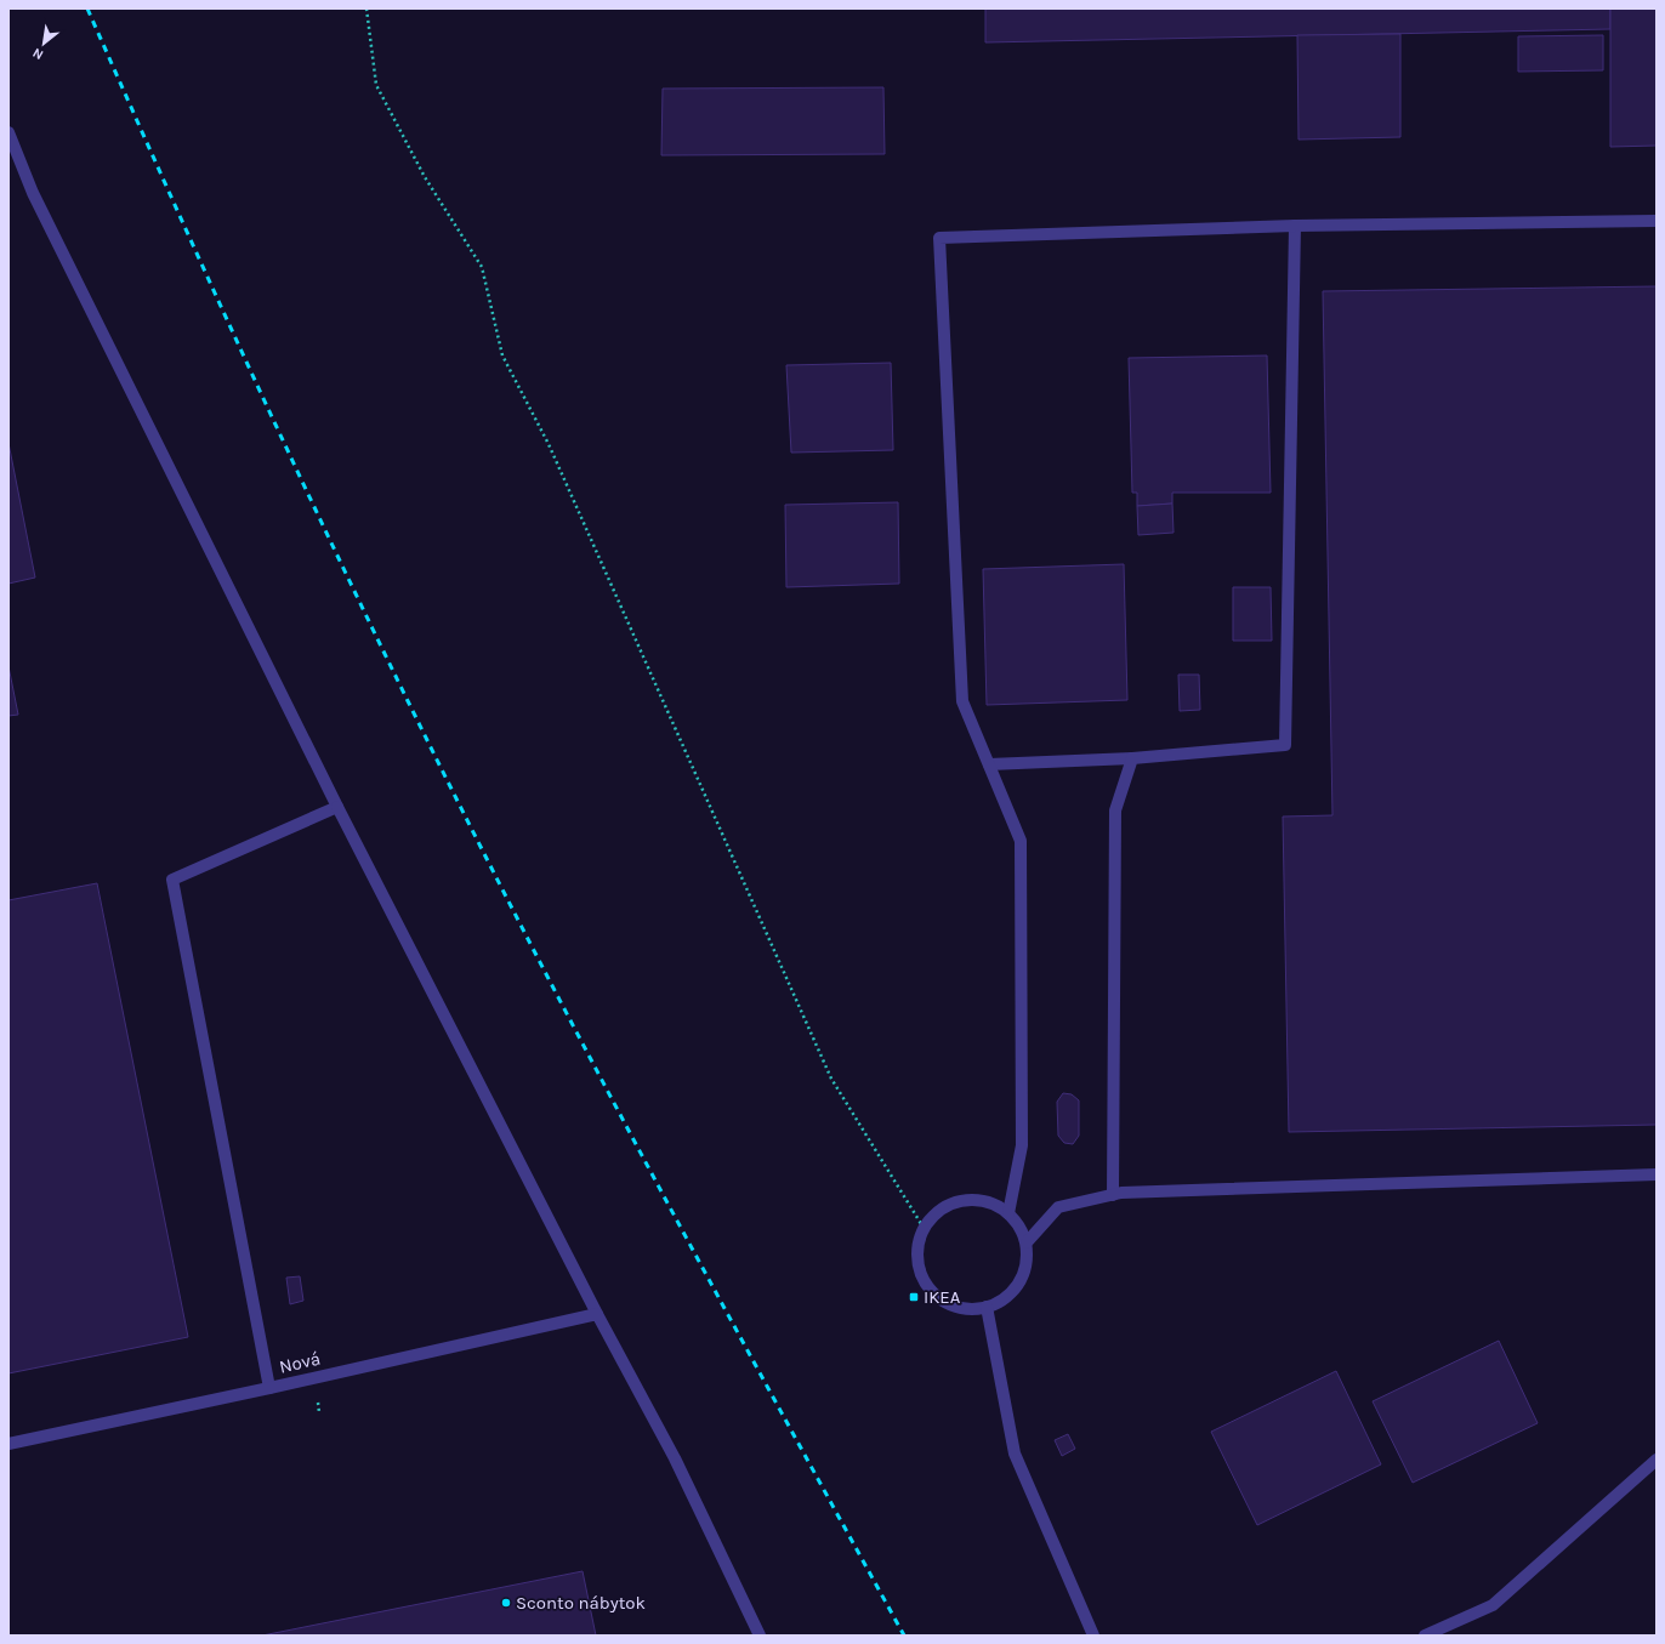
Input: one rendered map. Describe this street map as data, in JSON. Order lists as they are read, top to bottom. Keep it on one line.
{"streets":{"street":["Nová"]},"places":{"transit":["IKEA"],"other":["Sconto nábytok"]},"north":"bottom left"}
